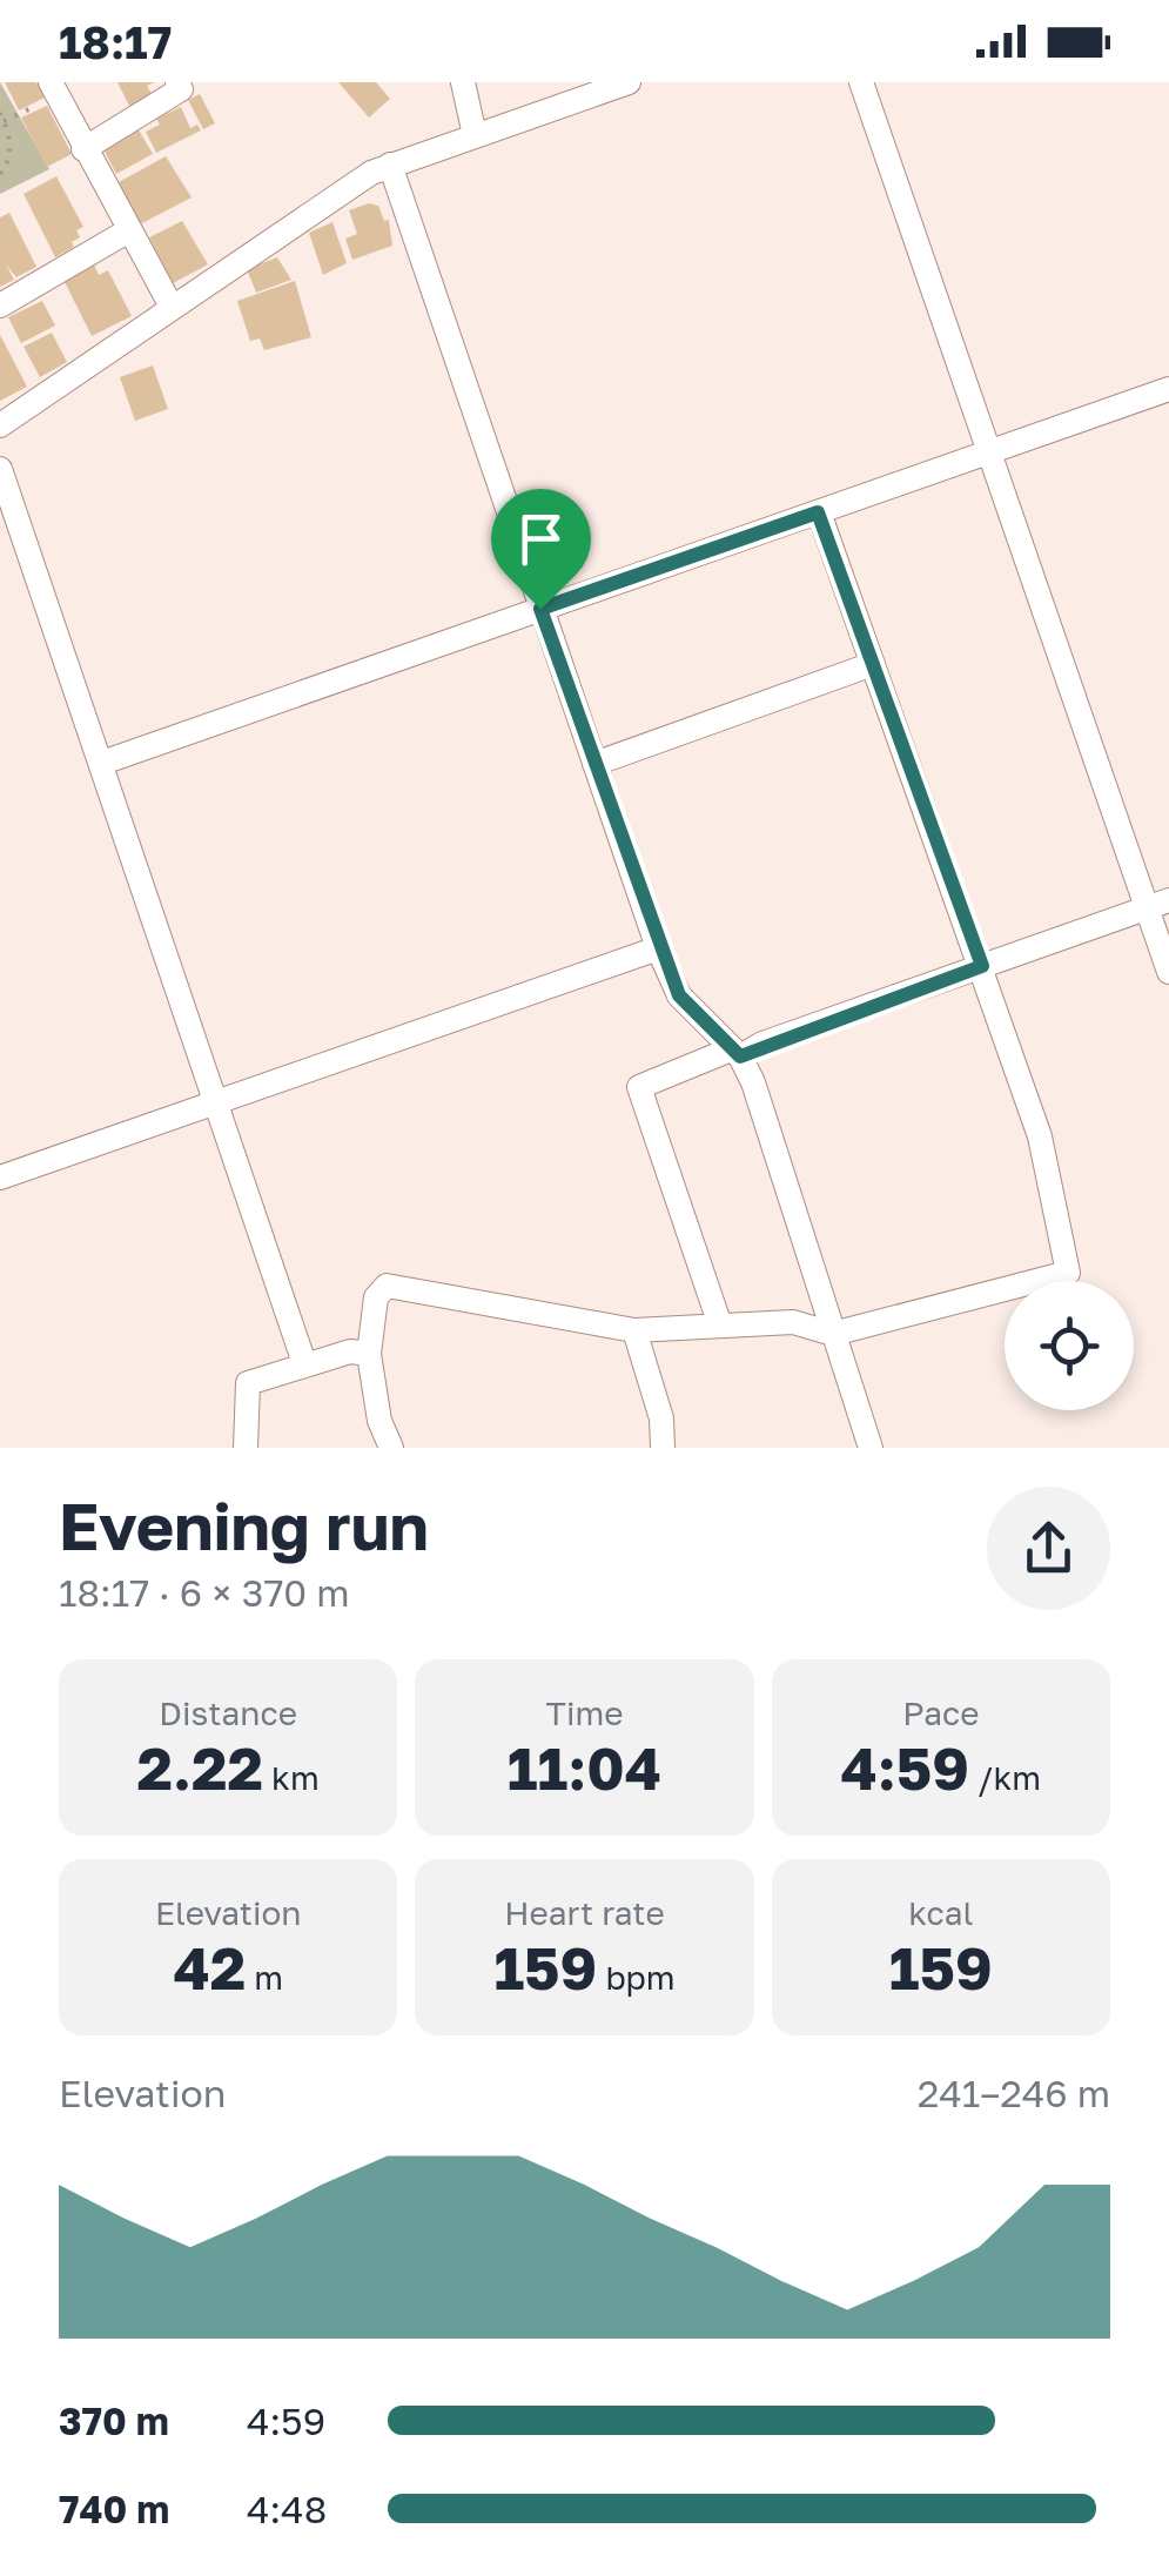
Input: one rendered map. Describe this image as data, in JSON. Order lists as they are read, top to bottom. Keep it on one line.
{"page":{"status":"18:17","heading":["Evening run","18:17 · 6 × 370 m"],"stats":[["Distance","2.22 km"],["Time","11:04"],["Pace","4:59 /km"],["Elevation","42 m"],["Heart rate","159 bpm"],["kcal","159"]],"chart":["Elevation","241–246 m"],"list":[{"name":"370 m","note":"4:59"},{"name":"740 m","note":"4:48"}]}}
